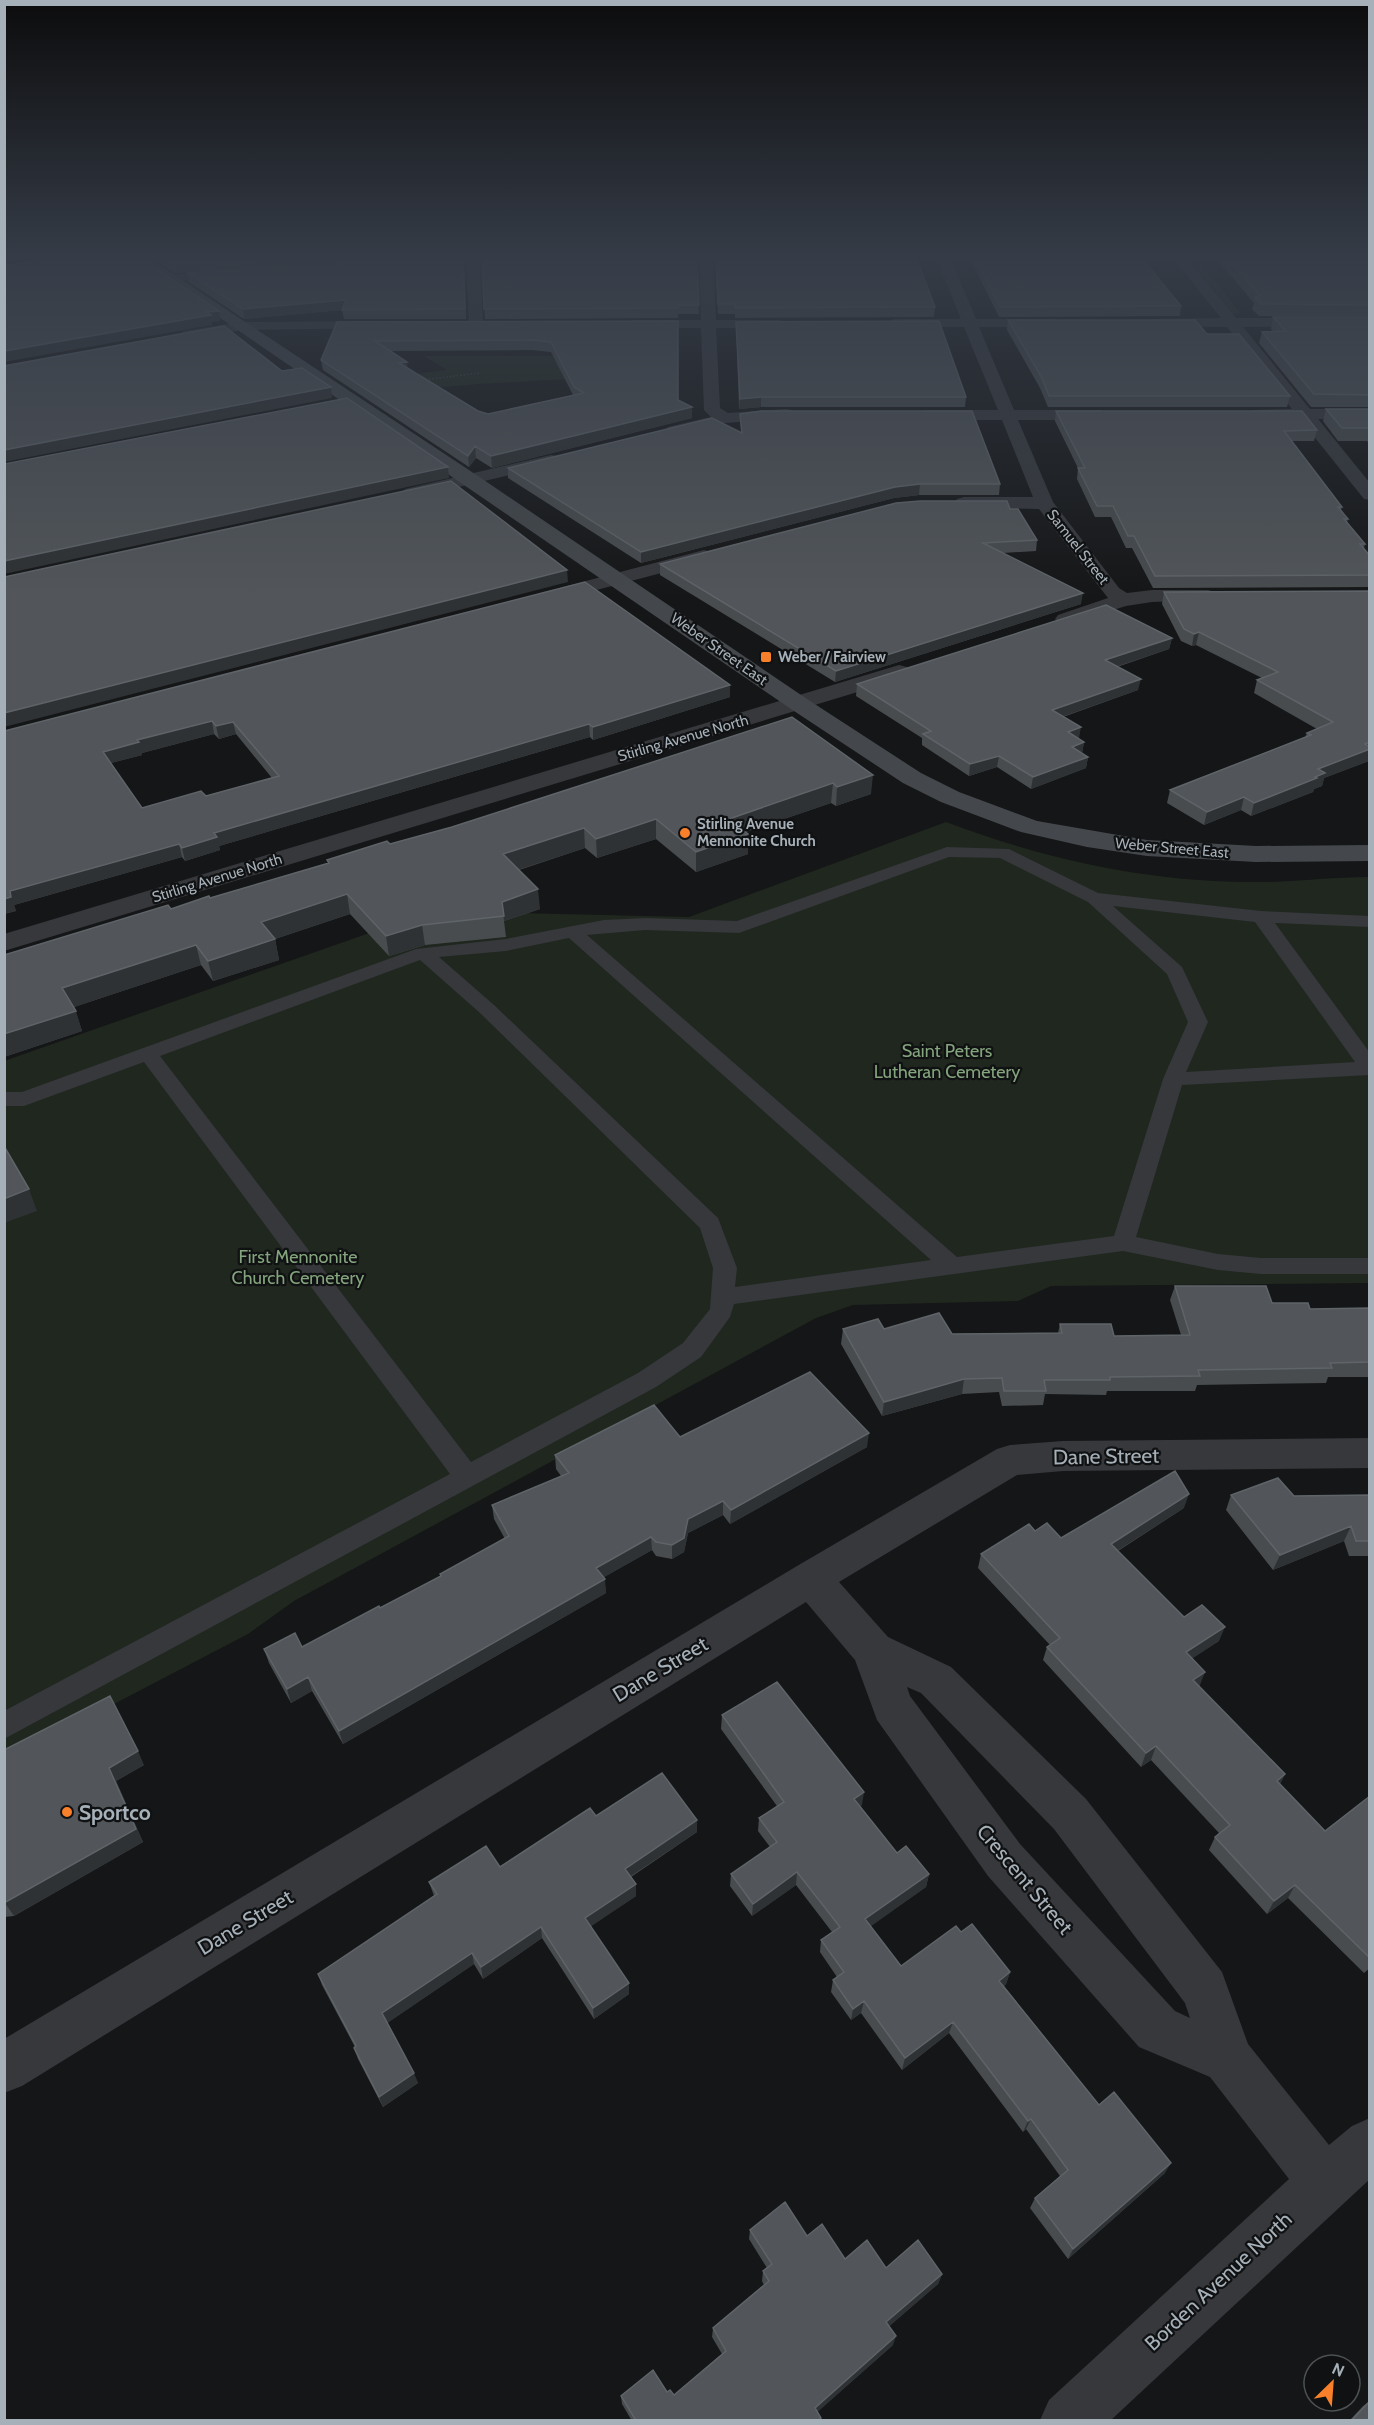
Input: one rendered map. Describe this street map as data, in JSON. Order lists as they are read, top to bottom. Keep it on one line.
{"streets":{"main road":["Weber Street East"],"street":["Samuel Street","Stirling Avenue North","Dane Street","Crescent Street","Borden Avenue North"]},"crossings":[["Weber Street East","Stirling Avenue North"],["Dane Street","Crescent Street"],["Crescent Street","Borden Avenue North"]],"parks":["Saint Peters Lutheran Cemetery","First Mennonite Church Cemetery"],"places":{"transit":["Weber / Fairview"],"other":["Stirling Avenue Mennonite Church","Sportco"]},"north":"top right"}
